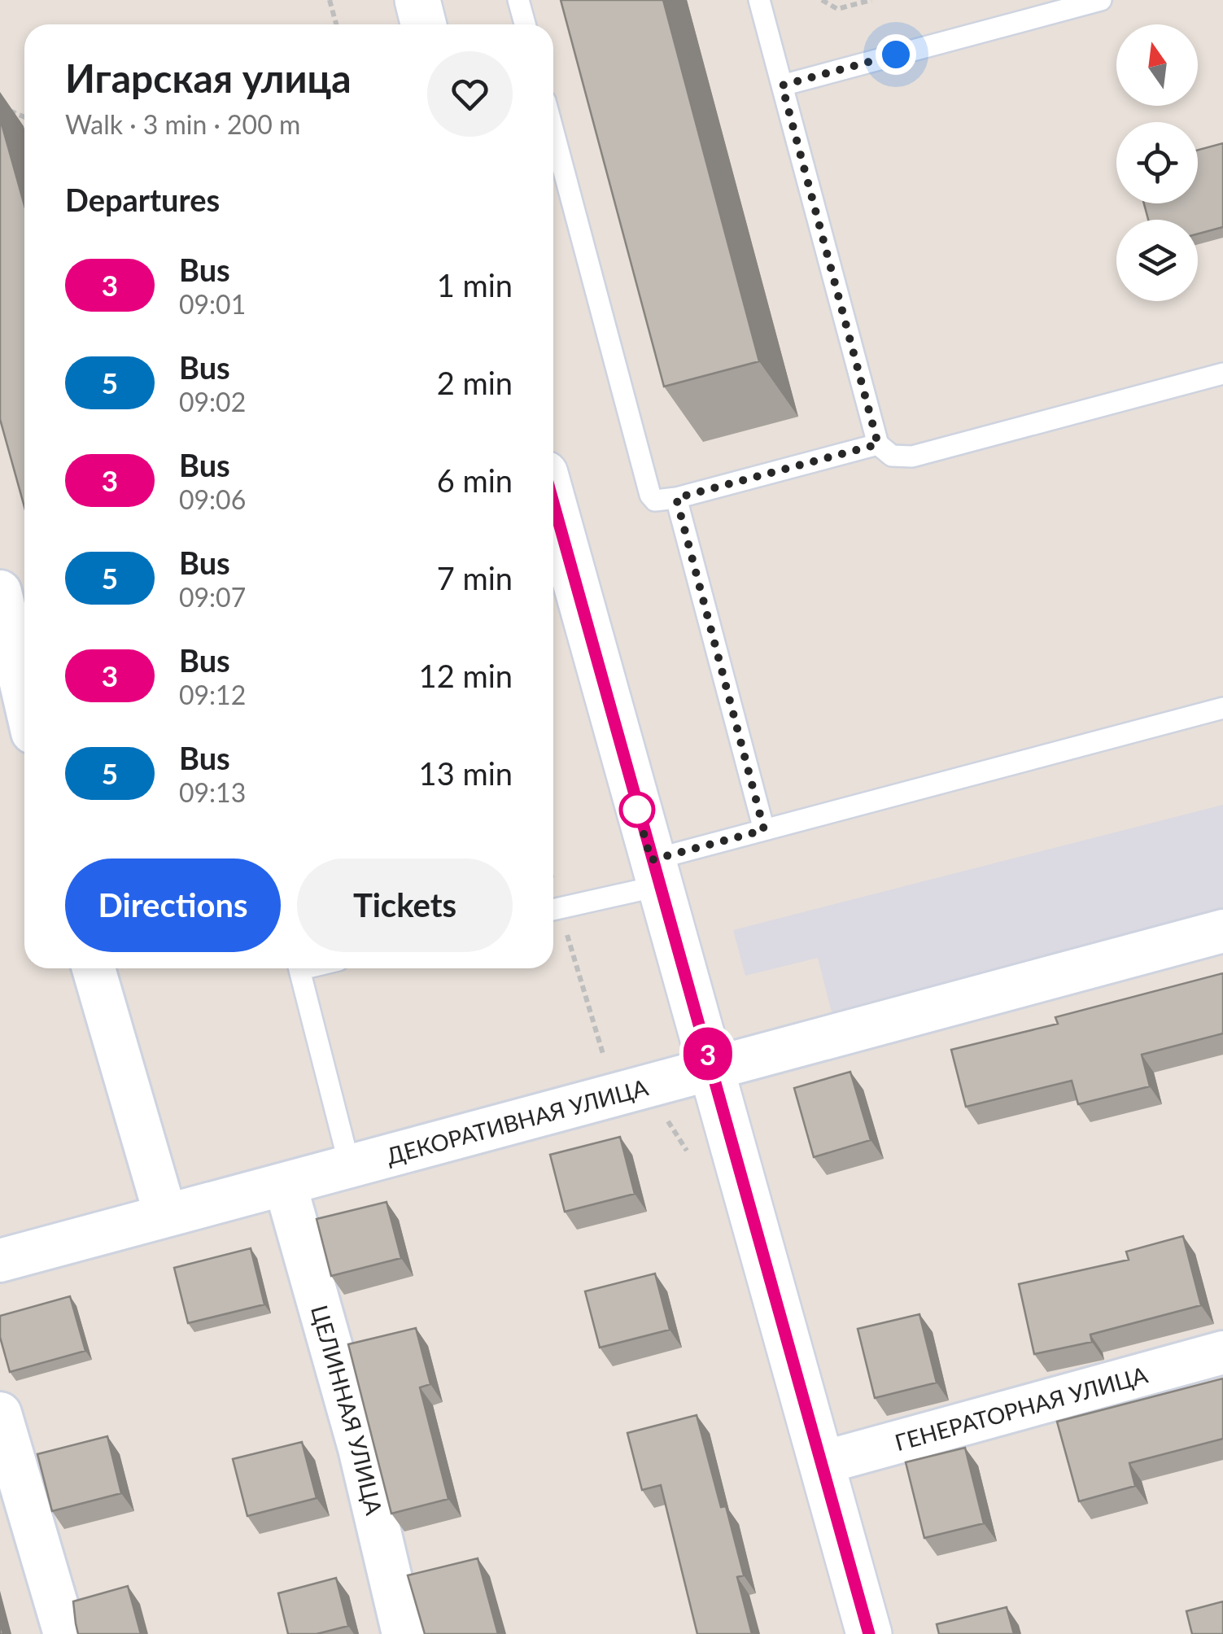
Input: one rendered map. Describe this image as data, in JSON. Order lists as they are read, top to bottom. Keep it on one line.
{"streets":{"street":["ДЕКОРАТИВНАЯ УЛИЦА","ГЕНЕРАТОРНАЯ УЛИЦА","ЦЕЛИННАЯ УЛИЦА"]},"crossings":[["ДЕКОРАТИВНАЯ УЛИЦА","ЦЕЛИННАЯ УЛИЦА"]],"lines":["bus line 3"],"north":"top","page":{"on_map":"3","heading":[["Игарская улица","Walk · 3 min · 200 m"],"Departures"],"list":[{"mark":"3","name":"Bus","note":"09:01","value":"1 min"},{"mark":"5","name":"Bus","note":"09:02","value":"2 min"},{"mark":"3","name":"Bus","note":"09:06","value":"6 min"},{"mark":"5","name":"Bus","note":"09:07","value":"7 min"},{"mark":"3","name":"Bus","note":"09:12","value":"12 min"},{"mark":"5","name":"Bus","note":"09:13","value":"13 min"}],"buttons":["Directions","Tickets"]}}
